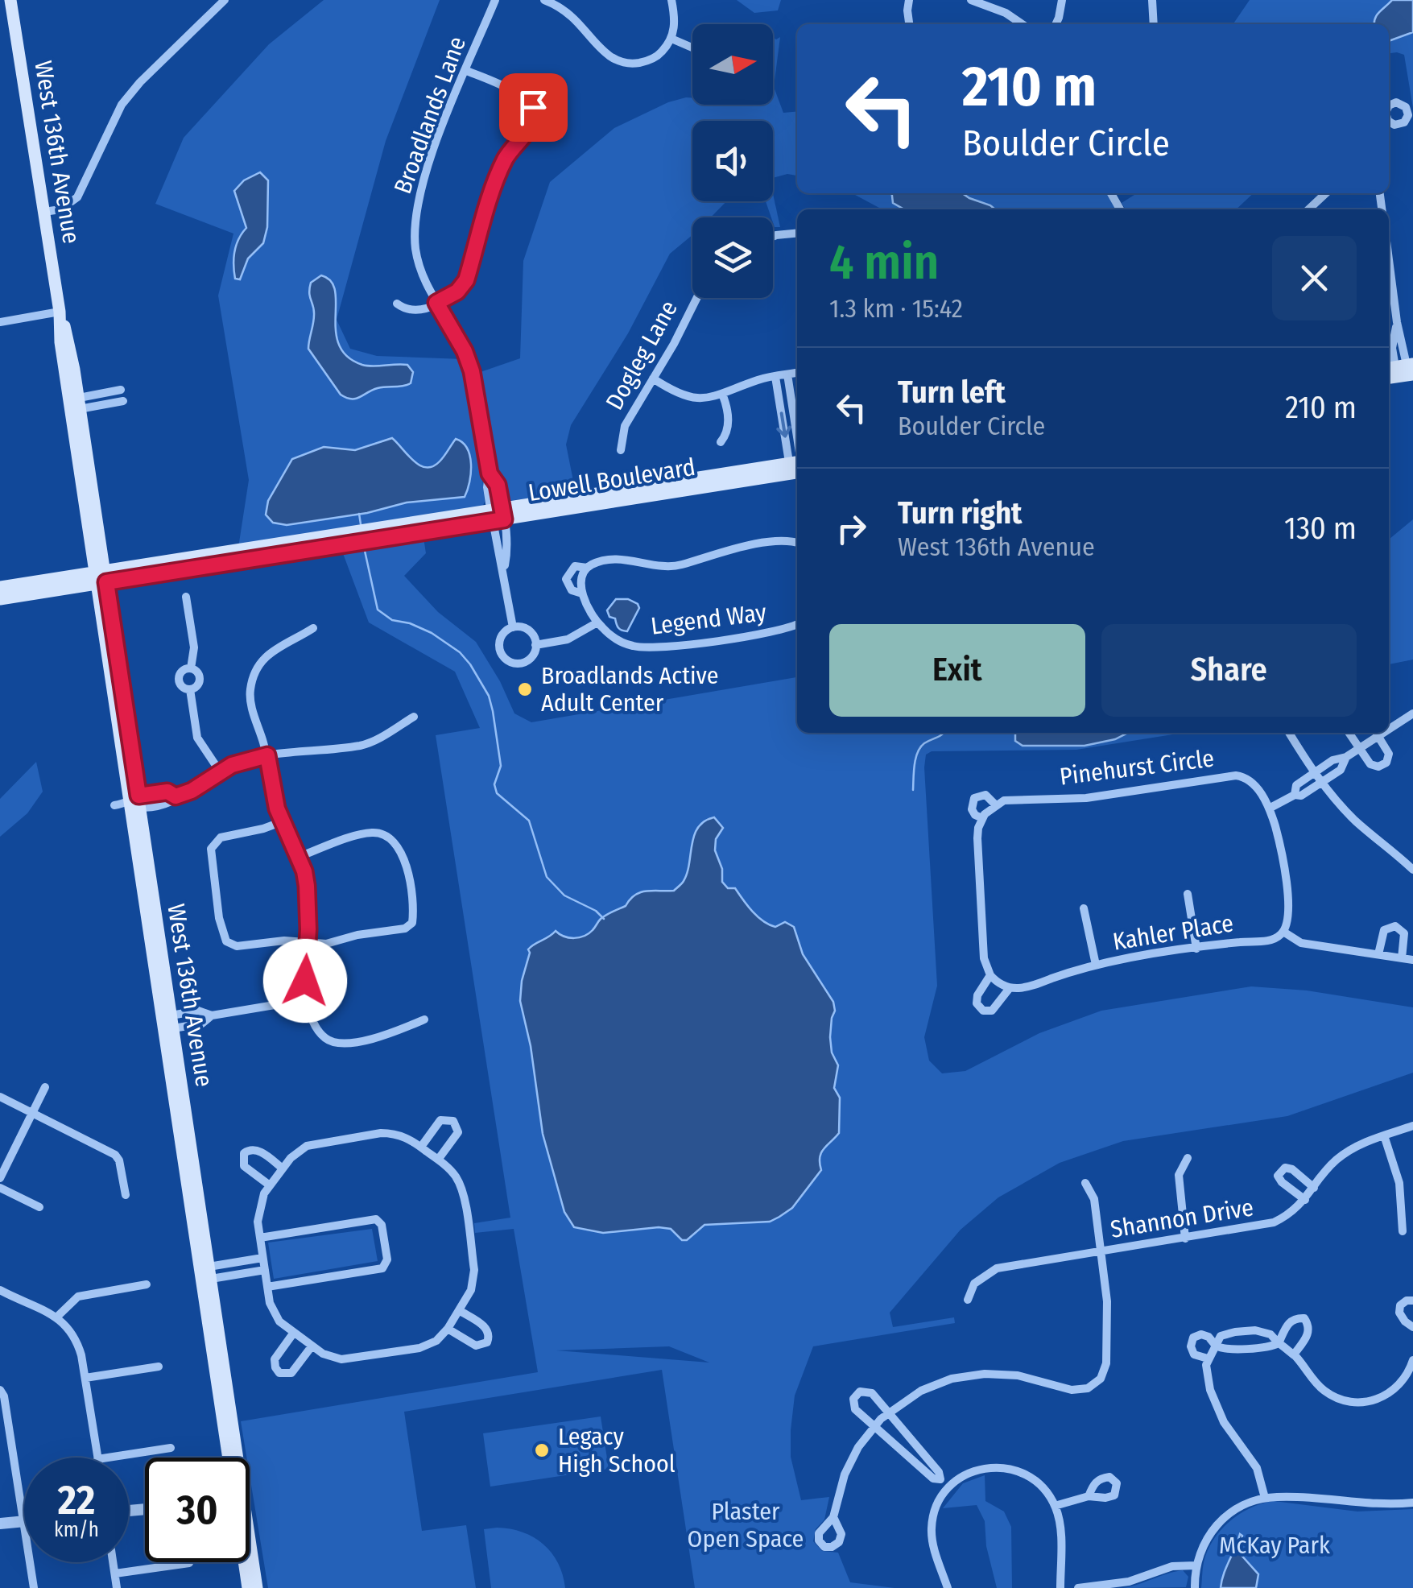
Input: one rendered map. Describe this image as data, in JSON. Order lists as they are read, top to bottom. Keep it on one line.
{"streets":{"main road":["West 136th Avenue","Lowell Boulevard"],"street":["Broadlands Lane","Dogleg Lane","Legend Way","Pinehurst Circle","Kahler Place","Shannon Drive"]},"crossings":[["Broadlands Lane","Lowell Boulevard"],["West 136th Avenue","Lowell Boulevard"],["Pinehurst Circle","Kahler Place"]],"parks":["Plaster Open Space","McKay Park"],"places":["Broadlands Active Adult Center","Legacy High School"],"north":"right","page":{"turn":["210 m","Boulder Circle"],"heading":["4 min","1.3 km · 15:42"],"list":[{"name":"Turn left","note":"Boulder Circle","value":"210 m"},{"name":"Turn right","note":"West 136th Avenue","value":"130 m"}],"buttons":["Exit","Share"],"speed":"22 km/h","limit":"30"}}
